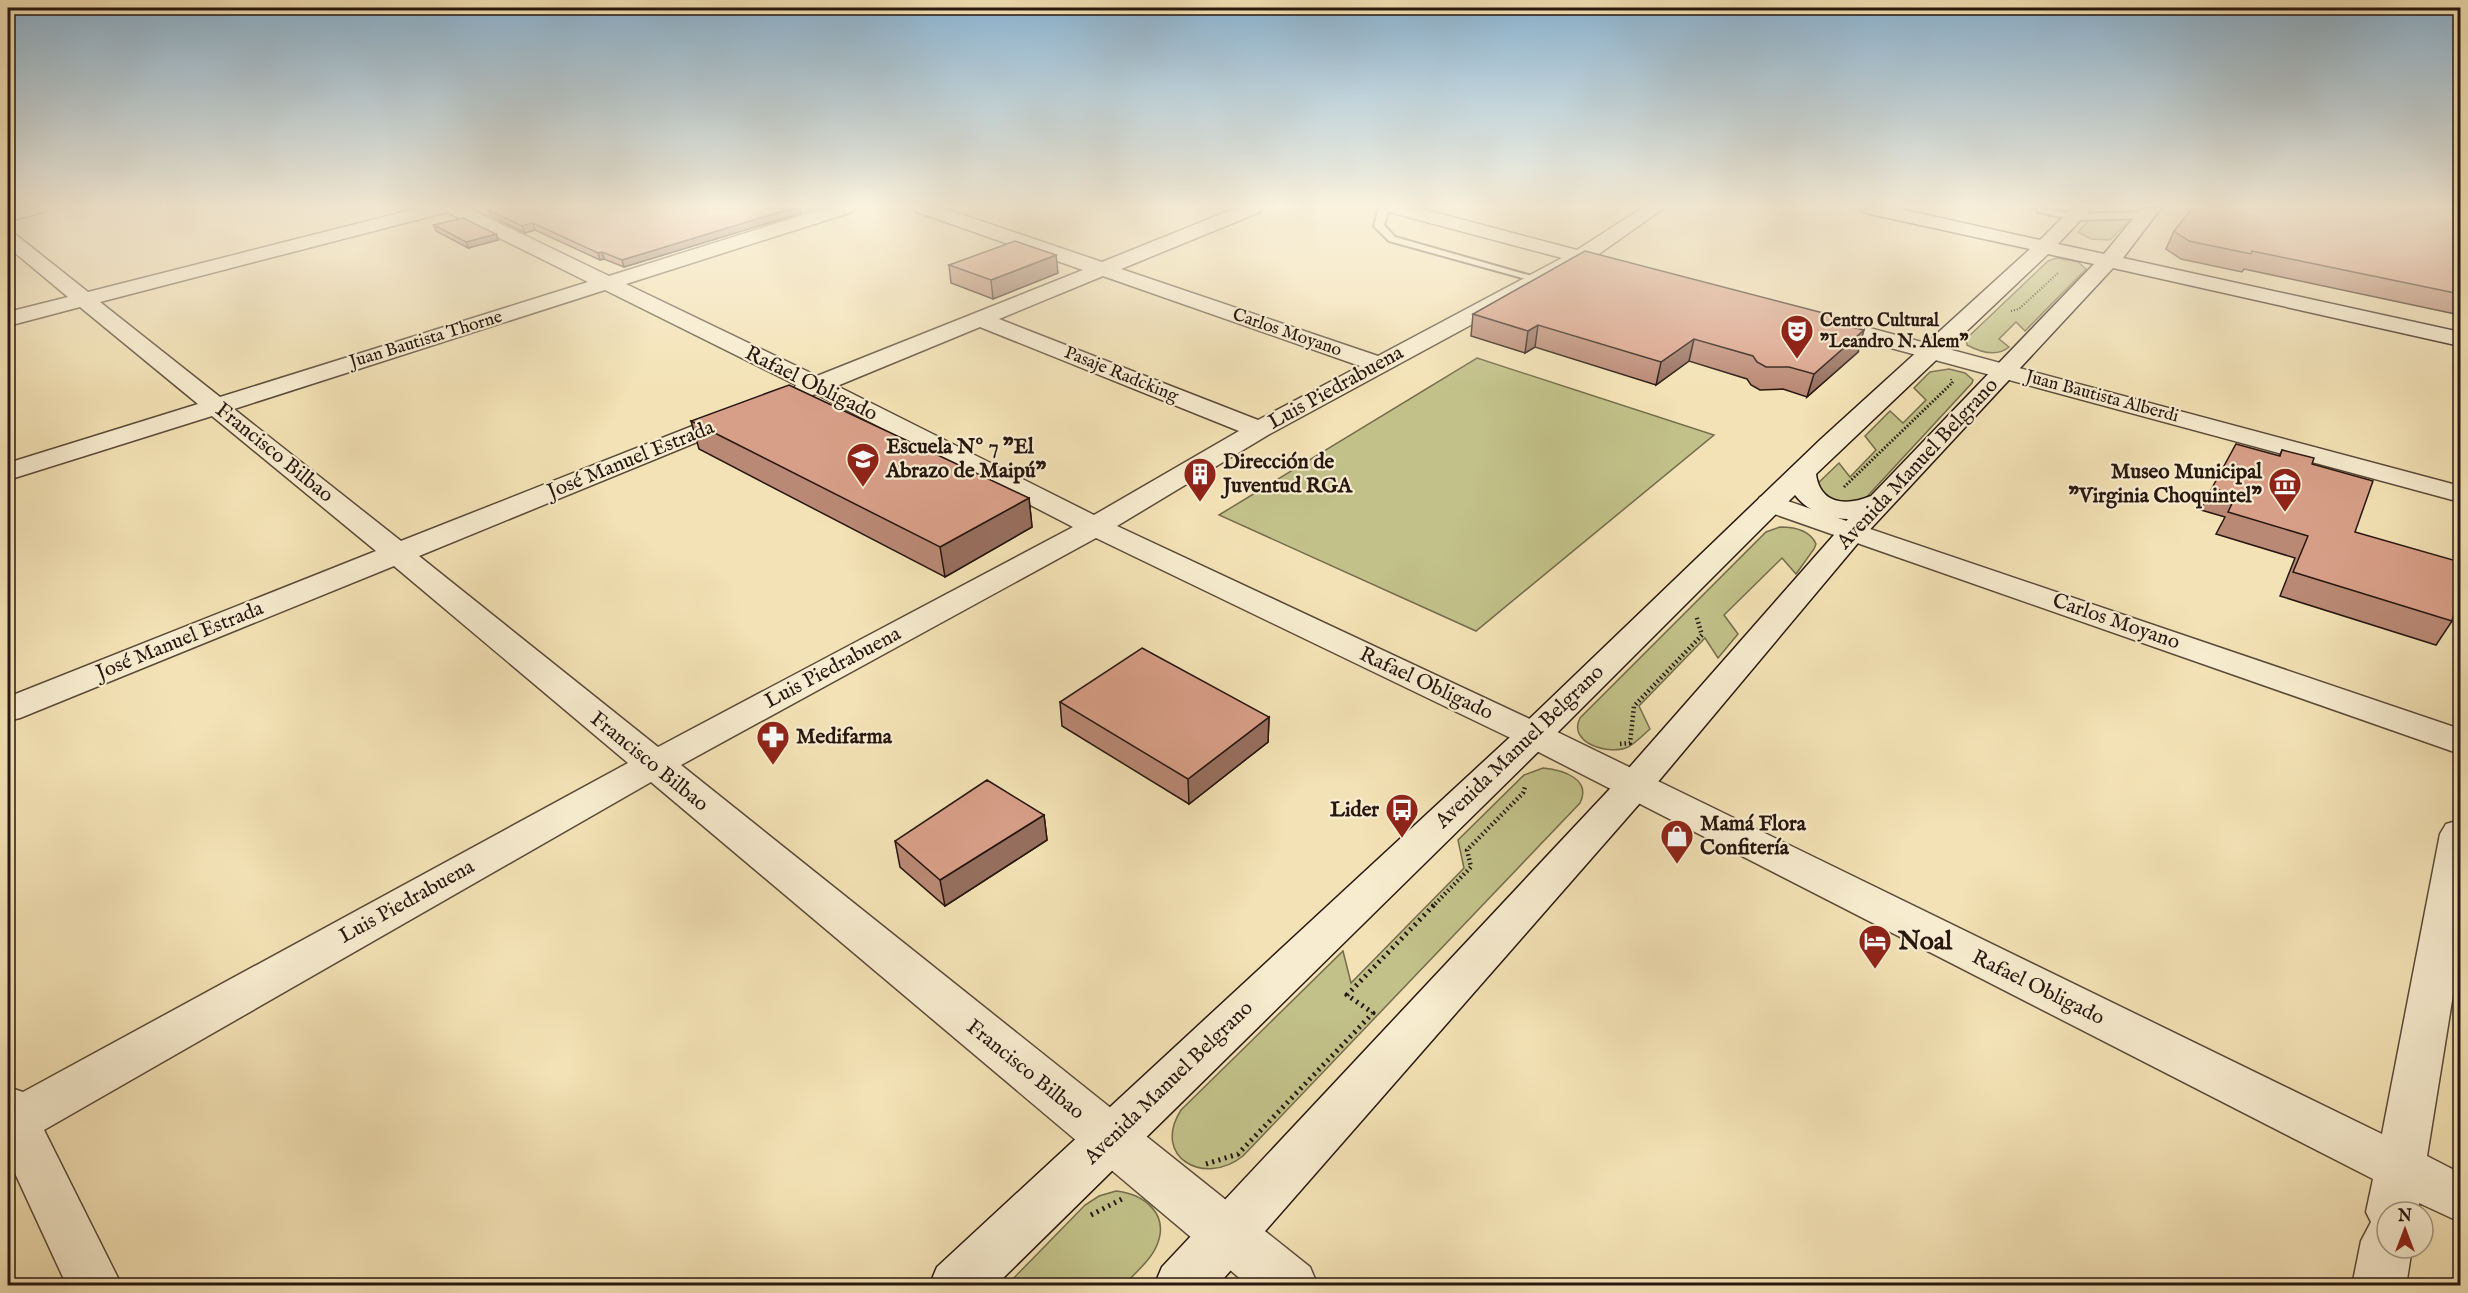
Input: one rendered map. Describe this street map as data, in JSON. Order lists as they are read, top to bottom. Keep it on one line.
{"streets":{"street":["Carlos Moyano","Juan Bautista Thorne","Pasaje Radcking","Rafael Obligado","Luis Piedrabuena","Juan Bautista Alberdi","Francisco Bilbao","José Manuel Estrada","Avenida Manuel Belgrano"]},"crossings":[["Carlos Moyano","Luis Piedrabuena"],["Carlos Moyano","José Manuel Estrada"],["Carlos Moyano","Avenida Manuel Belgrano"],["Juan Bautista Thorne","Rafael Obligado"],["Juan Bautista Thorne","Francisco Bilbao"],["Pasaje Radcking","Luis Piedrabuena"],["Pasaje Radcking","José Manuel Estrada"],["Rafael Obligado","Luis Piedrabuena"],["Rafael Obligado","José Manuel Estrada"],["Rafael Obligado","Avenida Manuel Belgrano"],["Luis Piedrabuena","Francisco Bilbao"],["Juan Bautista Alberdi","Avenida Manuel Belgrano"],["Francisco Bilbao","José Manuel Estrada"],["Francisco Bilbao","Avenida Manuel Belgrano"]],"places":{"theatre":["Centro Cultural \"Leandro N. Alem\""],"school or university":["Escuela Nº 7 \"El Abrazo de Maipú\""],"building":["Dirección de Juventud RGA"],"museum":["Museo Municipal \"Virginia Choquintel\""],"pharmacy":["Medifarma"],"bus stop":["Lider"],"shop":["Mamá Flora Confitería"],"hotel":["Noal"]},"north":"top"}
